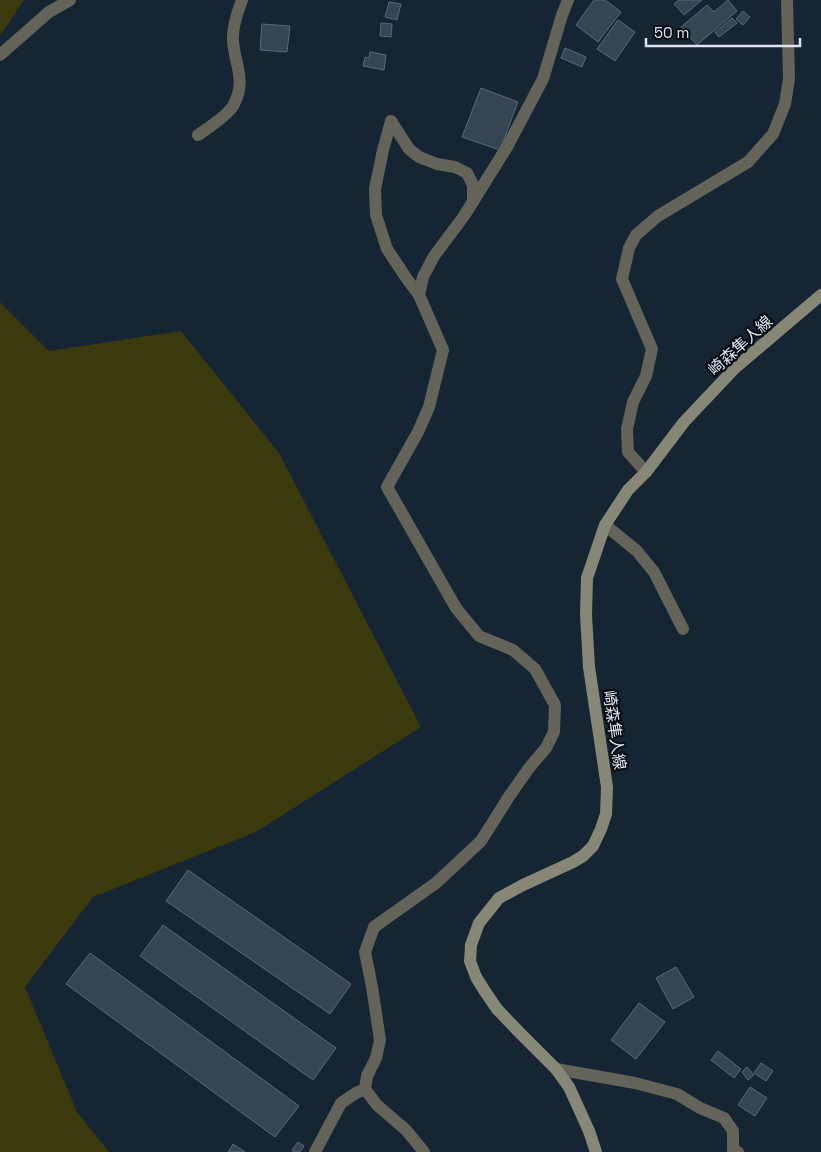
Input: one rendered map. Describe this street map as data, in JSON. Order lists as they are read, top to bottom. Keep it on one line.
{"streets":{"main road":["崎森隼人線"]},"scale_bar":"50 m"}
